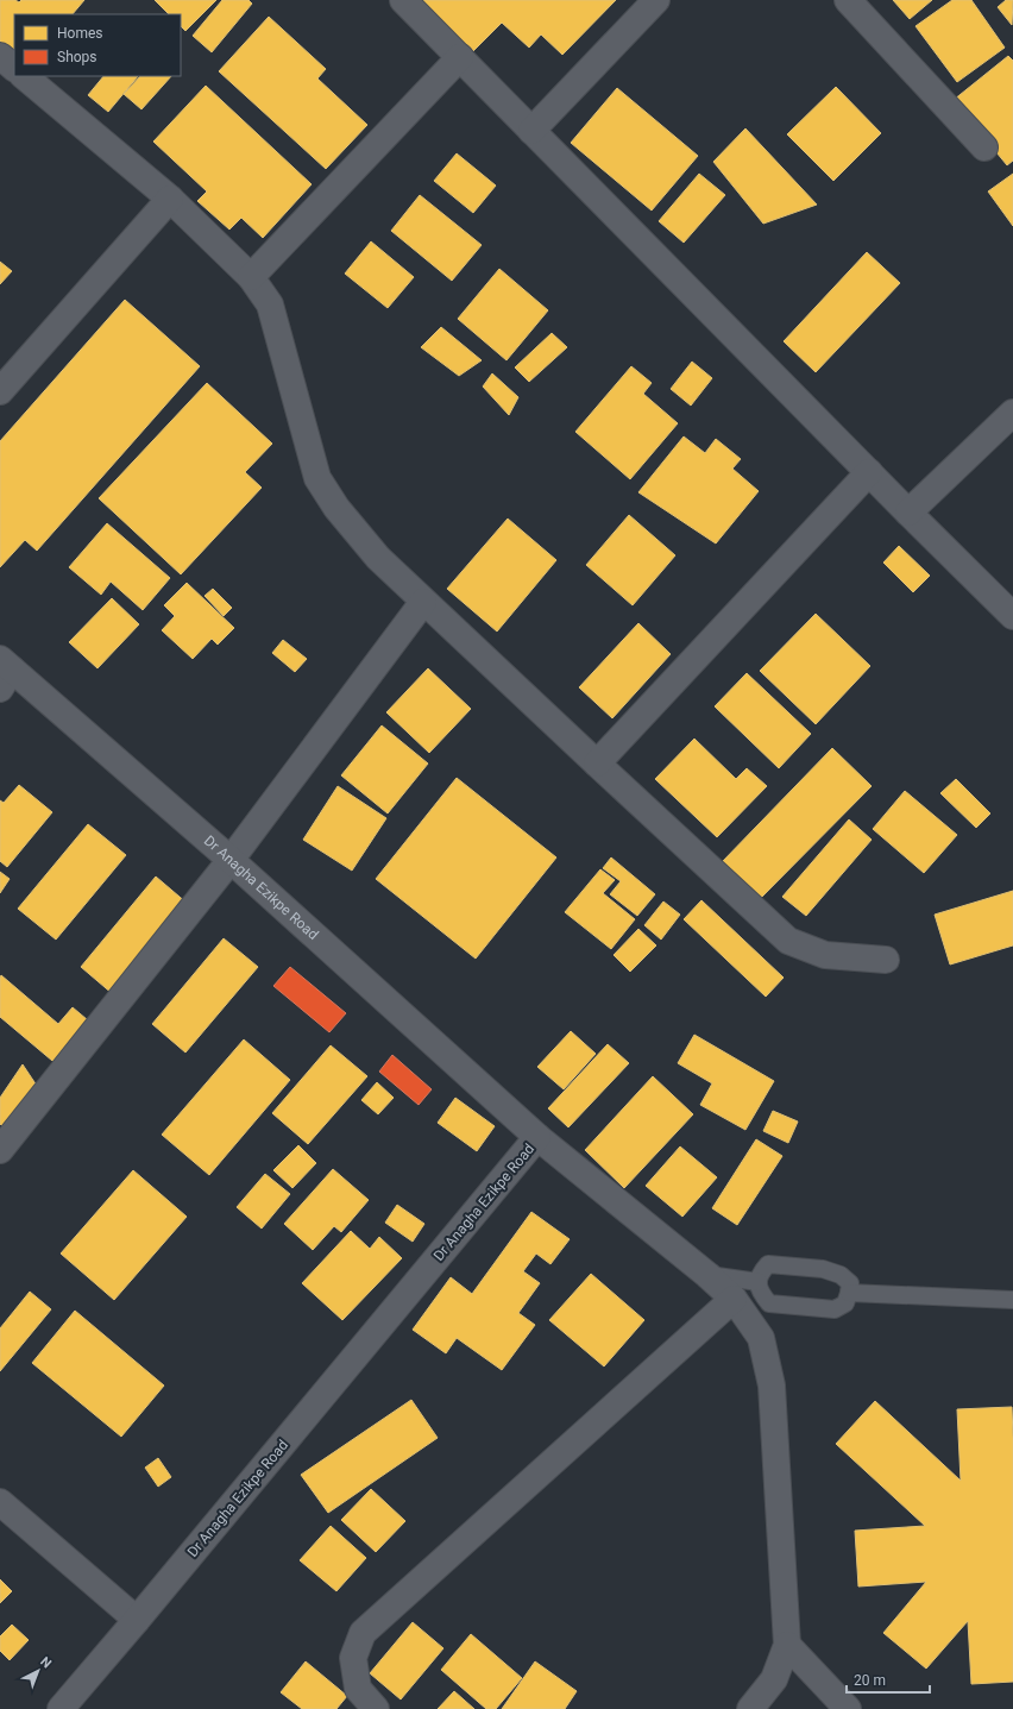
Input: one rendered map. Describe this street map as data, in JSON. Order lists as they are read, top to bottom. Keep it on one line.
{"streets":{"street":["Dr Anagha Ezikpe Road"]},"legend":["Homes","Shops"],"scale_bar":"20 m","north":"top right"}
